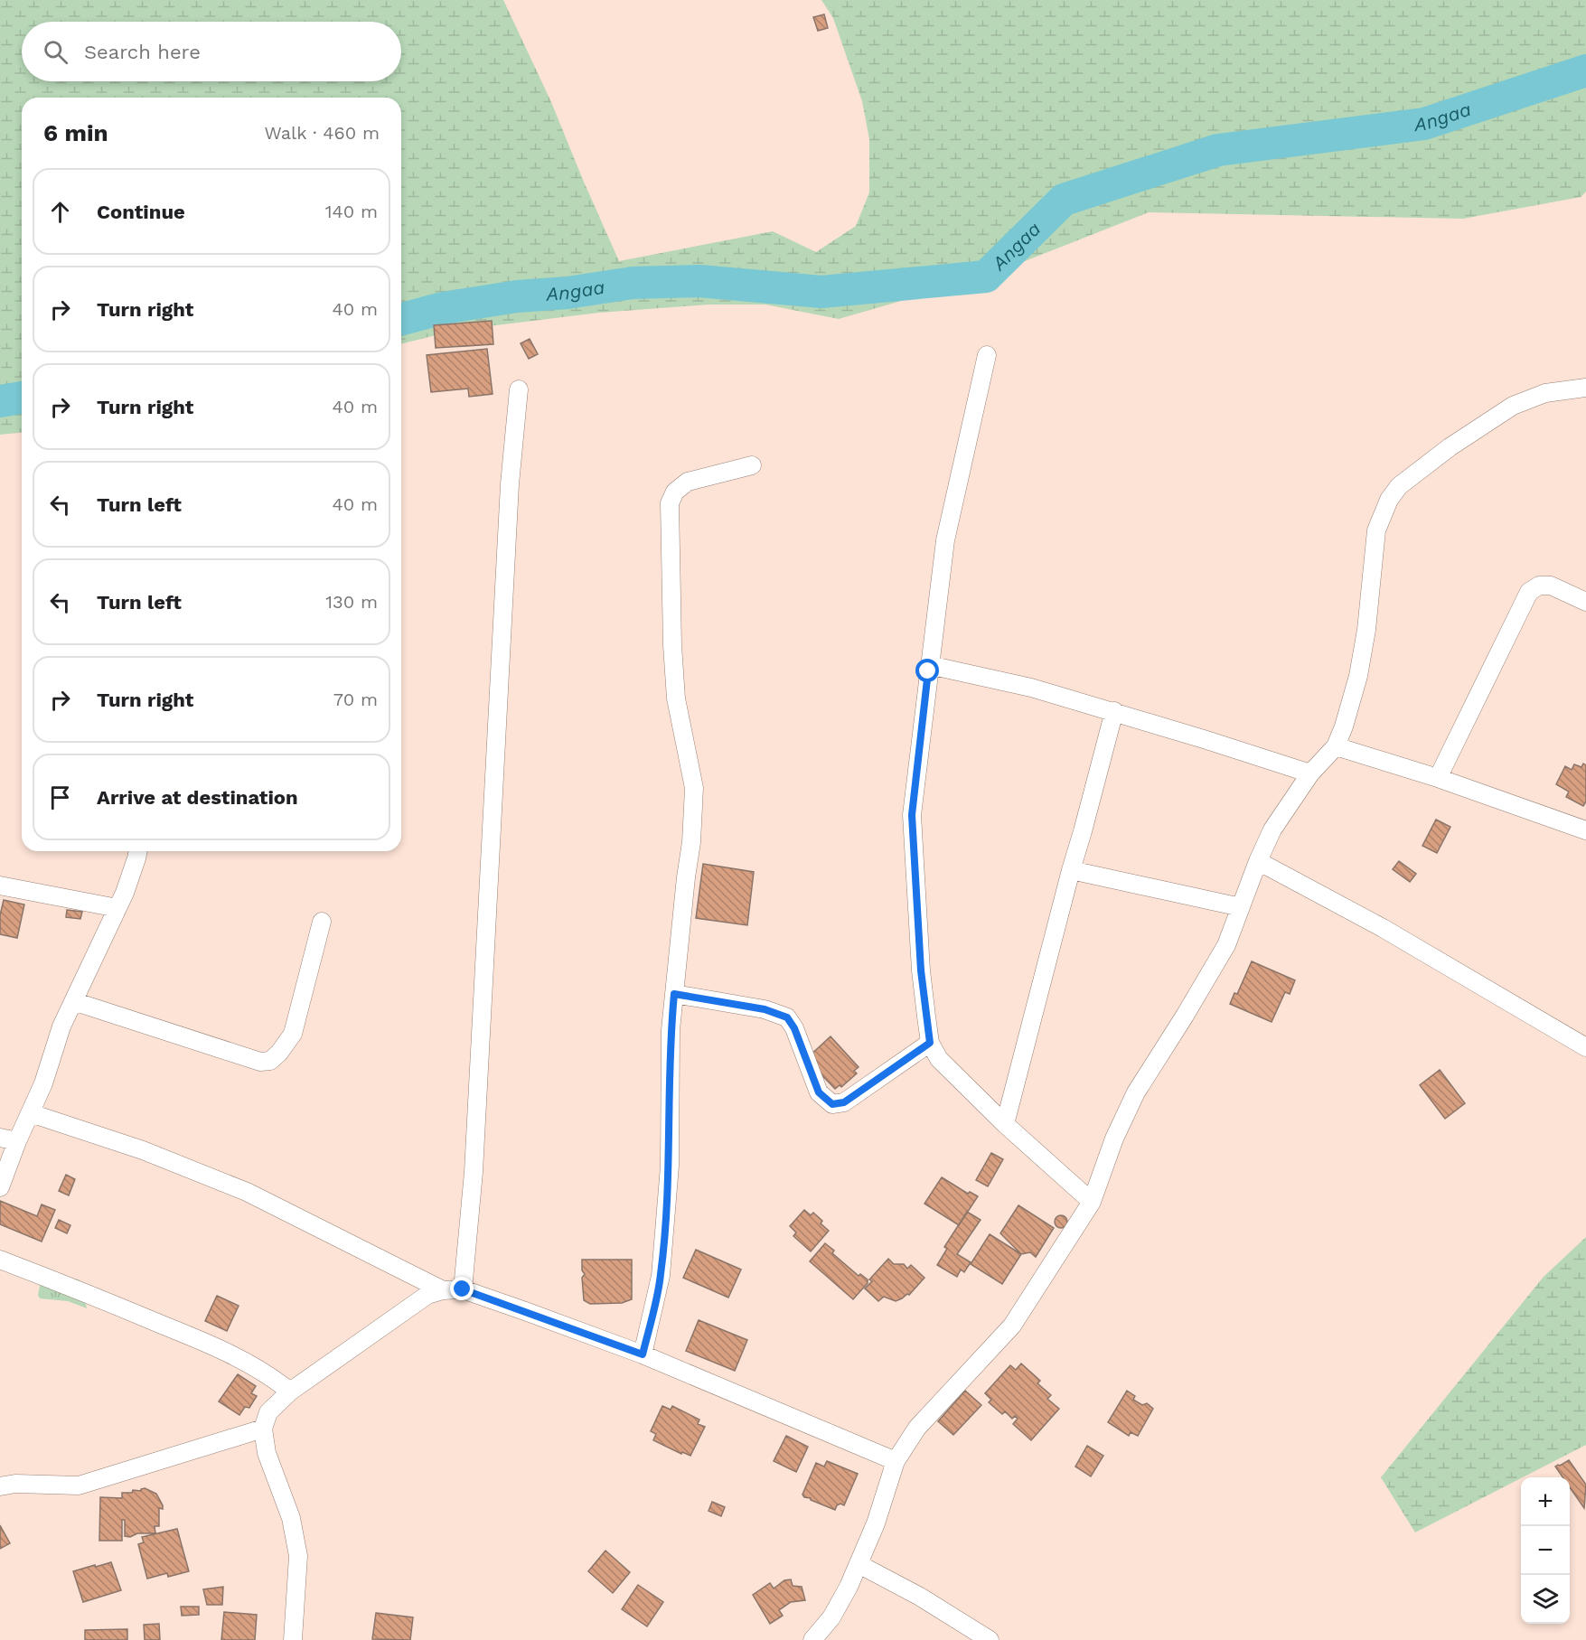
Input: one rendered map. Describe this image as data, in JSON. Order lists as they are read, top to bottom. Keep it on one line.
{"water":["Angaa"],"page":{"search":"Search here","heading":["6 min","Walk · 460 m"],"list":[["Continue","140 m"],["Turn right","40 m"],["Turn right","40 m"],["Turn left","40 m"],["Turn left","130 m"],["Turn right","70 m"],"Arrive at destination"],"map_buttons":["+","−"]}}
